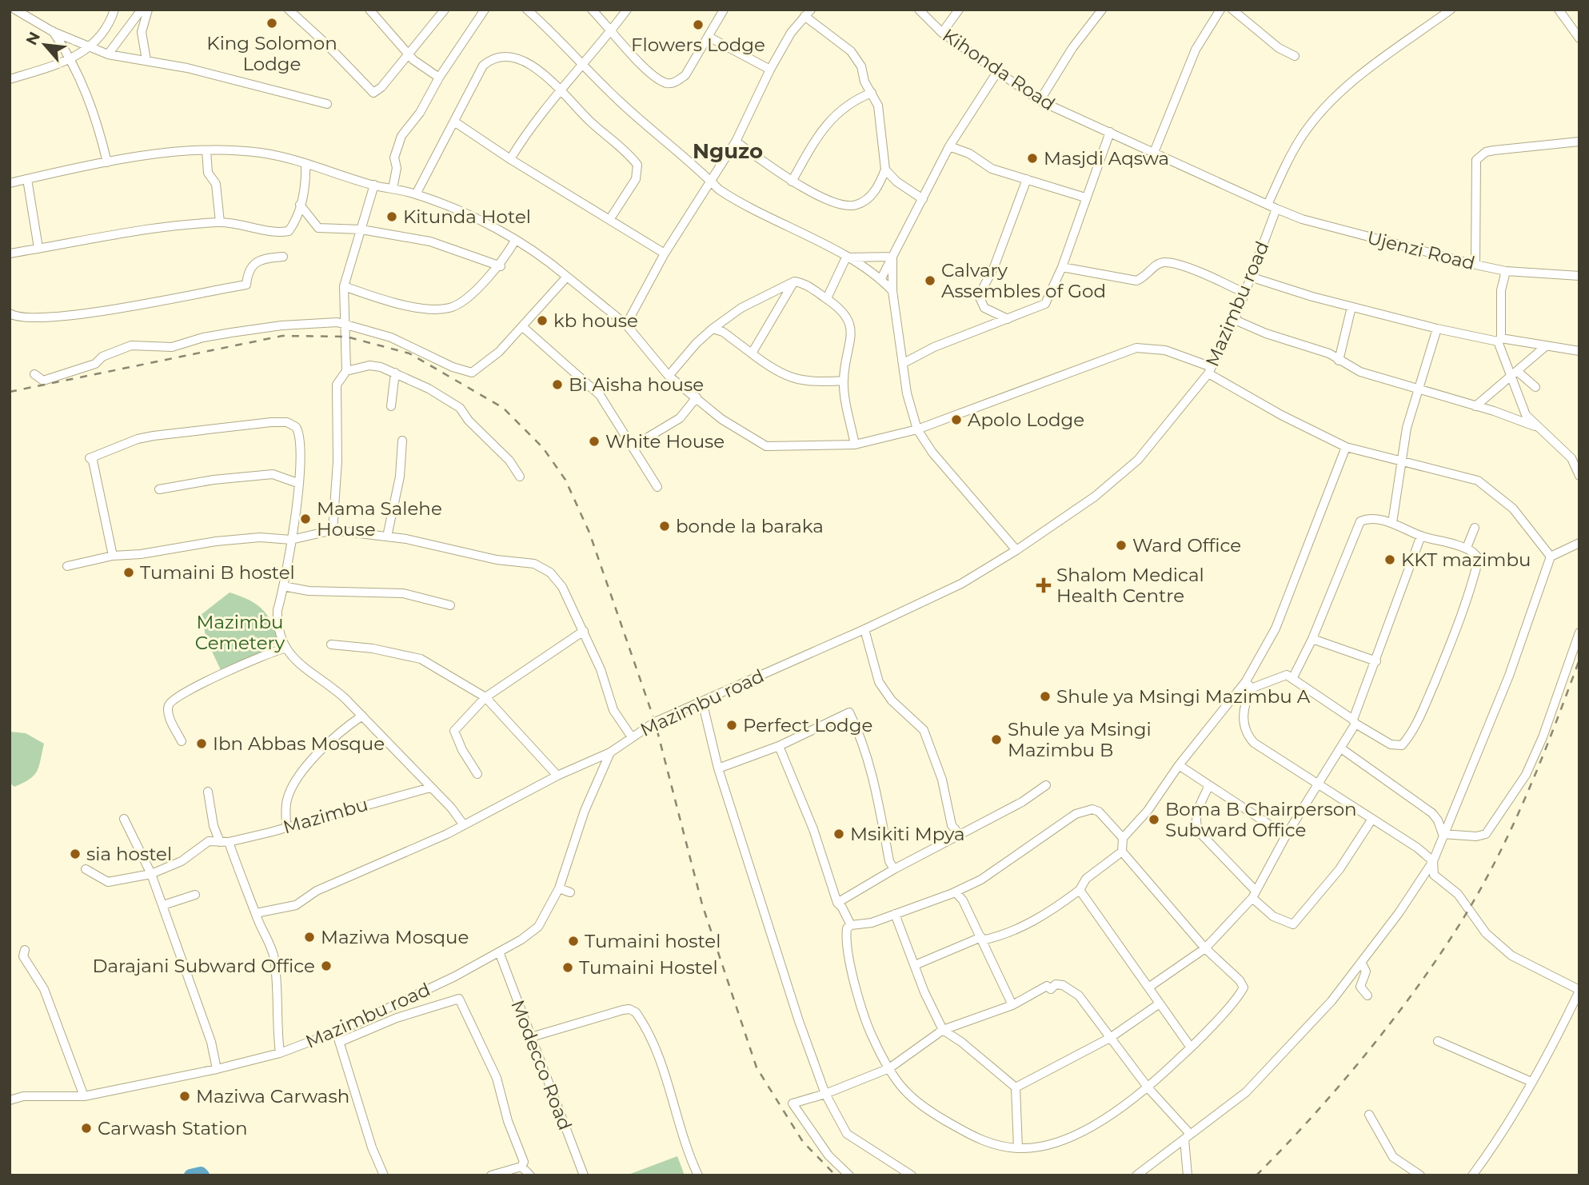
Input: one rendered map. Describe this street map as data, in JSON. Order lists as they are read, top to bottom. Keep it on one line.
{"streets":{"street":["Kihonda Road","Ujenzi Road","Mazimbu road","Mazimbu","Modecco Road"]},"crossings":[["Kihonda Road","Ujenzi Road"],["Ujenzi Road","Mazimbu road"],["Mazimbu road","Modecco Road"]],"districts":["Nguzo"],"parks":["Mazimbu Cemetery"],"places":{"other":["King Solomon Lodge","Flowers Lodge","Masjdi Aqswa","Kitunda Hotel","Calvary Assembles of God","kb house","Bi Aisha house","Apolo Lodge","White House","Mama Salehe House","bonde la baraka","Ward Office","KKT mazimbu","Tumaini B hostel","Shule ya Msingi Mazimbu A","Perfect Lodge","Shule ya Msingi Mazimbu B","Ibn Abbas Mosque","Boma B Chairperson Subward Office","Msikiti Mpya","sia hostel","Maziwa Mosque","Tumaini hostel","Darajani Subward Office","Tumaini Hostel","Maziwa Carwash","Carwash Station"],"health":["Shalom Medical Health Centre"]},"north":"top left"}
